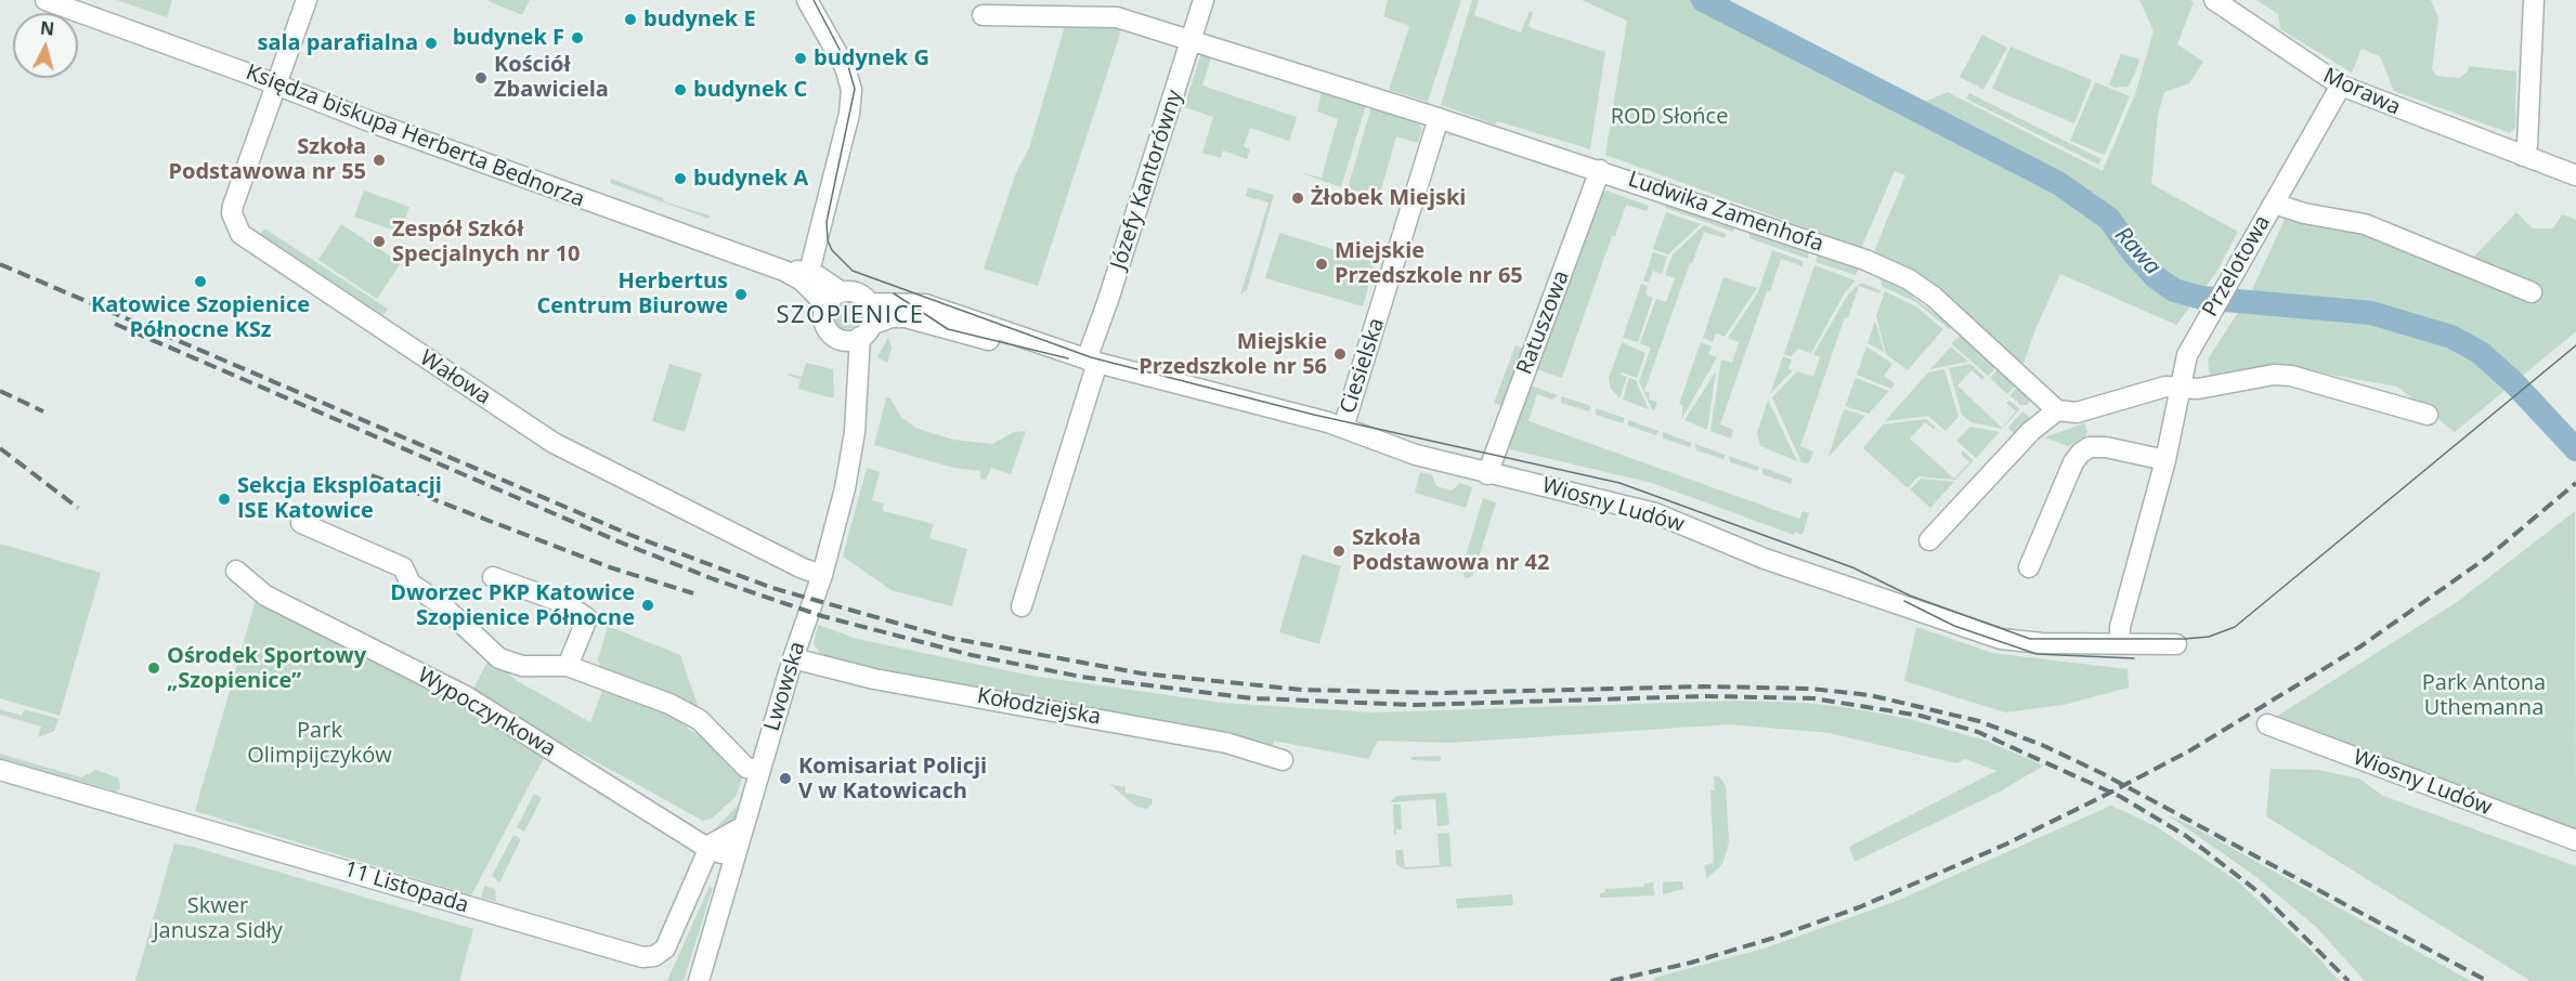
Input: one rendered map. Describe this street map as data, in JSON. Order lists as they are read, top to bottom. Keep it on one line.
{"streets":{"street":["Morawa","Księdza biskupa Herberta Bednorza","Józefy Kantorówny","Ludwika Zamenhofa","Przelotowa","Ratuszowa","Ciesielska","Wałowa","Wiosny Ludów","Lwowska","Kołodziejska","Wypoczynkowa","11 Listopada"]},"crossings":[["Morawa","Przelotowa"],["Księdza biskupa Herberta Bednorza","Wałowa"],["Księdza biskupa Herberta Bednorza","Wiosny Ludów"],["Księdza biskupa Herberta Bednorza","Lwowska"],["Józefy Kantorówny","Ludwika Zamenhofa"],["Józefy Kantorówny","Wiosny Ludów"],["Ludwika Zamenhofa","Ratuszowa"],["Ludwika Zamenhofa","Ciesielska"],["Przelotowa","Wiosny Ludów"],["Ratuszowa","Wiosny Ludów"],["Ciesielska","Wiosny Ludów"],["Wałowa","Lwowska"],["Wiosny Ludów","Lwowska"],["Lwowska","Kołodziejska"],["Lwowska","Wypoczynkowa"],["Wypoczynkowa","11 Listopada"]],"districts":["SZOPIENICE"],"water":["Rawa"],"parks":["ROD Słońce","Park Antona Uthemanna","Park Olimpijczyków","Skwer Janusza Sidły"],"places":["budynek E","budynek F","sala parafialna","budynek G","Kościół Zbawiciela","budynek C","Szkoła Podstawowa nr 55","budynek A","Żłobek Miejski","Zespół Szkół Specjalnych nr 10","Miejskie Przedszkole nr 65","Katowice Szopienice Północne KSz","Herbertus Centrum Biurowe","Miejskie Przedszkole nr 56","Sekcja Eksploatacji ISE Katowice","Szkoła Podstawowa nr 42","Dworzec PKP Katowice Szopienice Północne","Ośrodek Sportowy „Szopienice”","Komisariat Policji V w Katowicach"],"north":"top"}
